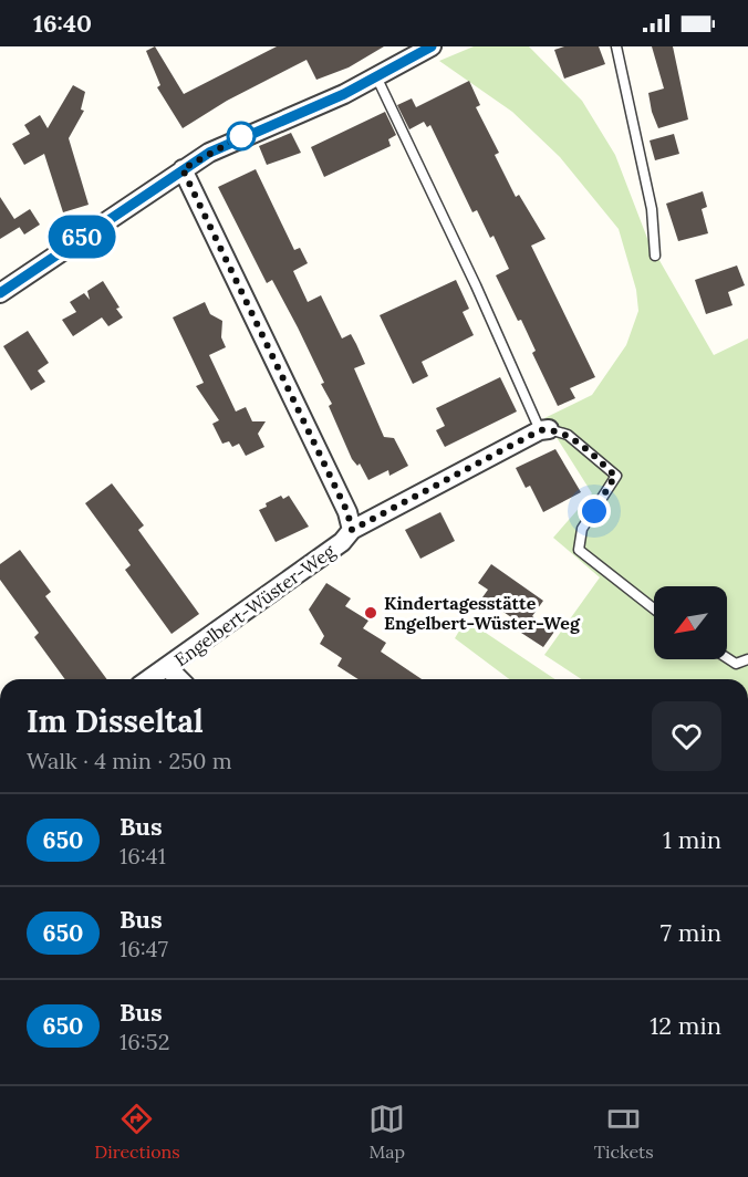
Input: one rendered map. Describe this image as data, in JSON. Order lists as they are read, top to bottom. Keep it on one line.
{"streets":{"street":["Engelbert-Wüster-Weg"]},"places":["Kindertagesstätte Engelbert-Wüster-Weg"],"lines":["bus line 650"],"north":"bottom left","page":{"status":"16:40","on_map":"650","heading":["Im Disseltal","Walk · 4 min · 250 m"],"list":[{"mark":"650","name":"Bus","note":"16:41","value":"1 min"},{"mark":"650","name":"Bus","note":"16:47","value":"7 min"},{"mark":"650","name":"Bus","note":"16:52","value":"12 min"}],"tabs":["Directions","Map","Tickets"]}}
